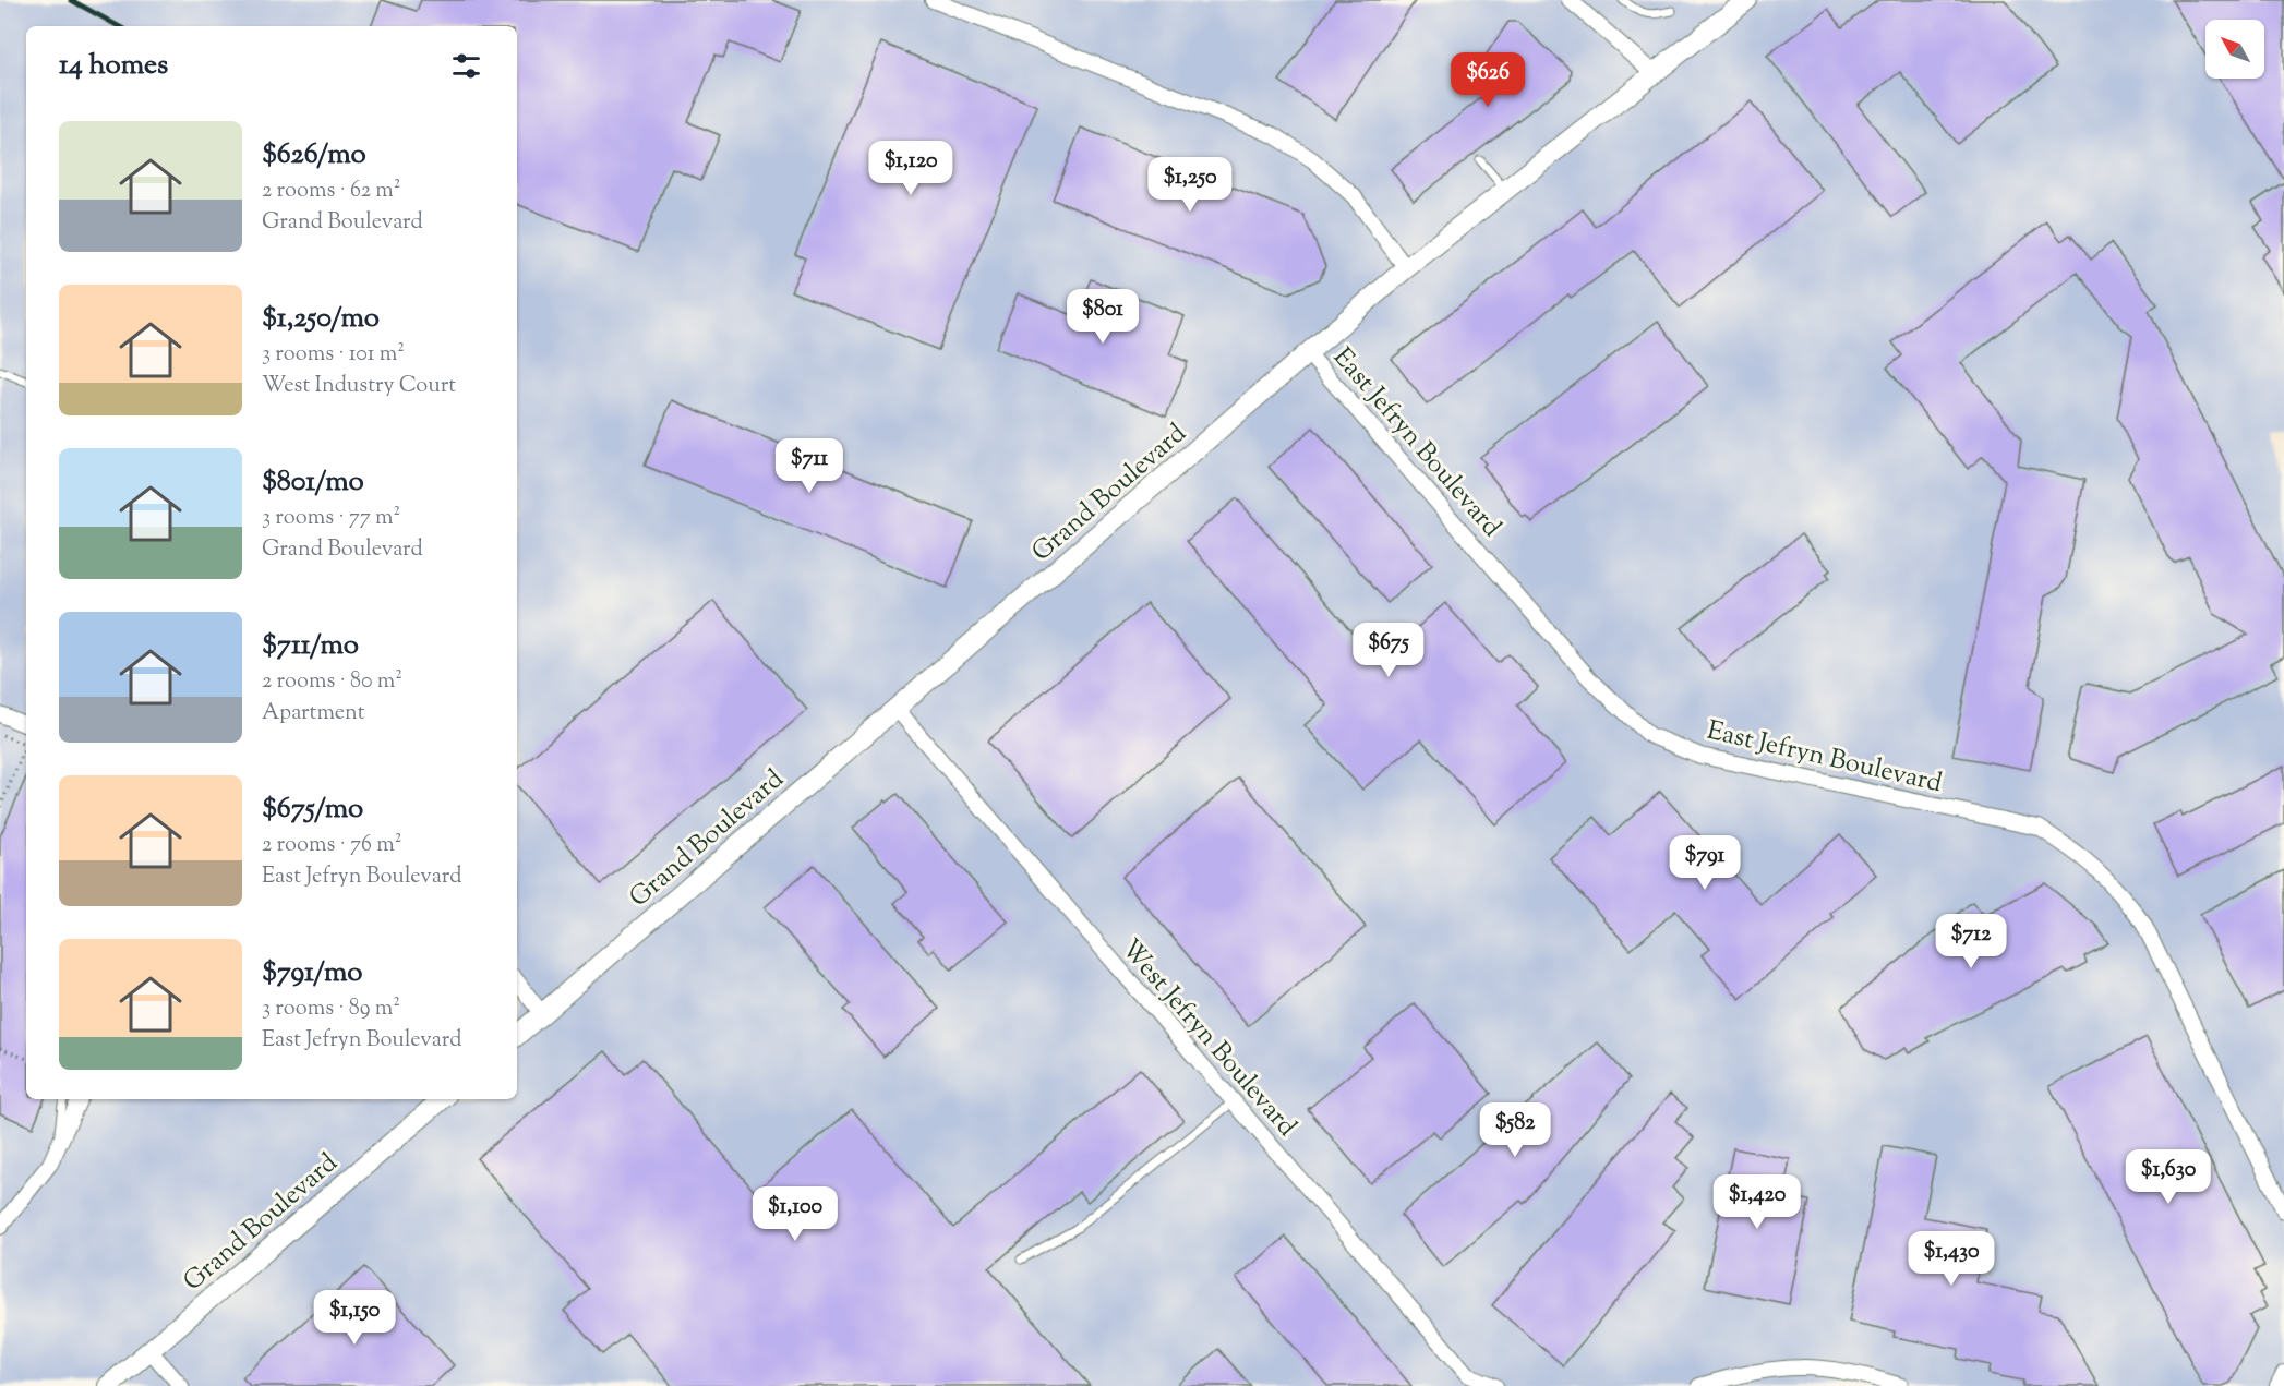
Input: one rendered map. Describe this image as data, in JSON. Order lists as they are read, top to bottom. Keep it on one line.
{"streets":{"street":["East Jefryn Boulevard","Grand Boulevard","West Jefryn Boulevard"]},"crossings":[["East Jefryn Boulevard","Grand Boulevard"],["Grand Boulevard","West Jefryn Boulevard"]],"north":"top left","page":{"heading":"14 homes","price":["$626","$1,120","$1,250","$801","$711","$675","$791","$712","$582","$1,630","$1,420","$1,100","$1,430","$1,150"],"list":[{"name":"$626/mo","note":"2 rooms · 62 m² · Grand Boulevard"},{"name":"$1,250/mo","note":"3 rooms · 101 m² · West Industry Court"},{"name":"$801/mo","note":"3 rooms · 77 m² · Grand Boulevard"},{"name":"$711/mo","note":"2 rooms · 80 m² · Apartment"},{"name":"$675/mo","note":"2 rooms · 76 m² · East Jefryn Boulevard"},{"name":"$791/mo","note":"3 rooms · 89 m² · East Jefryn Boulevard"}]}}
